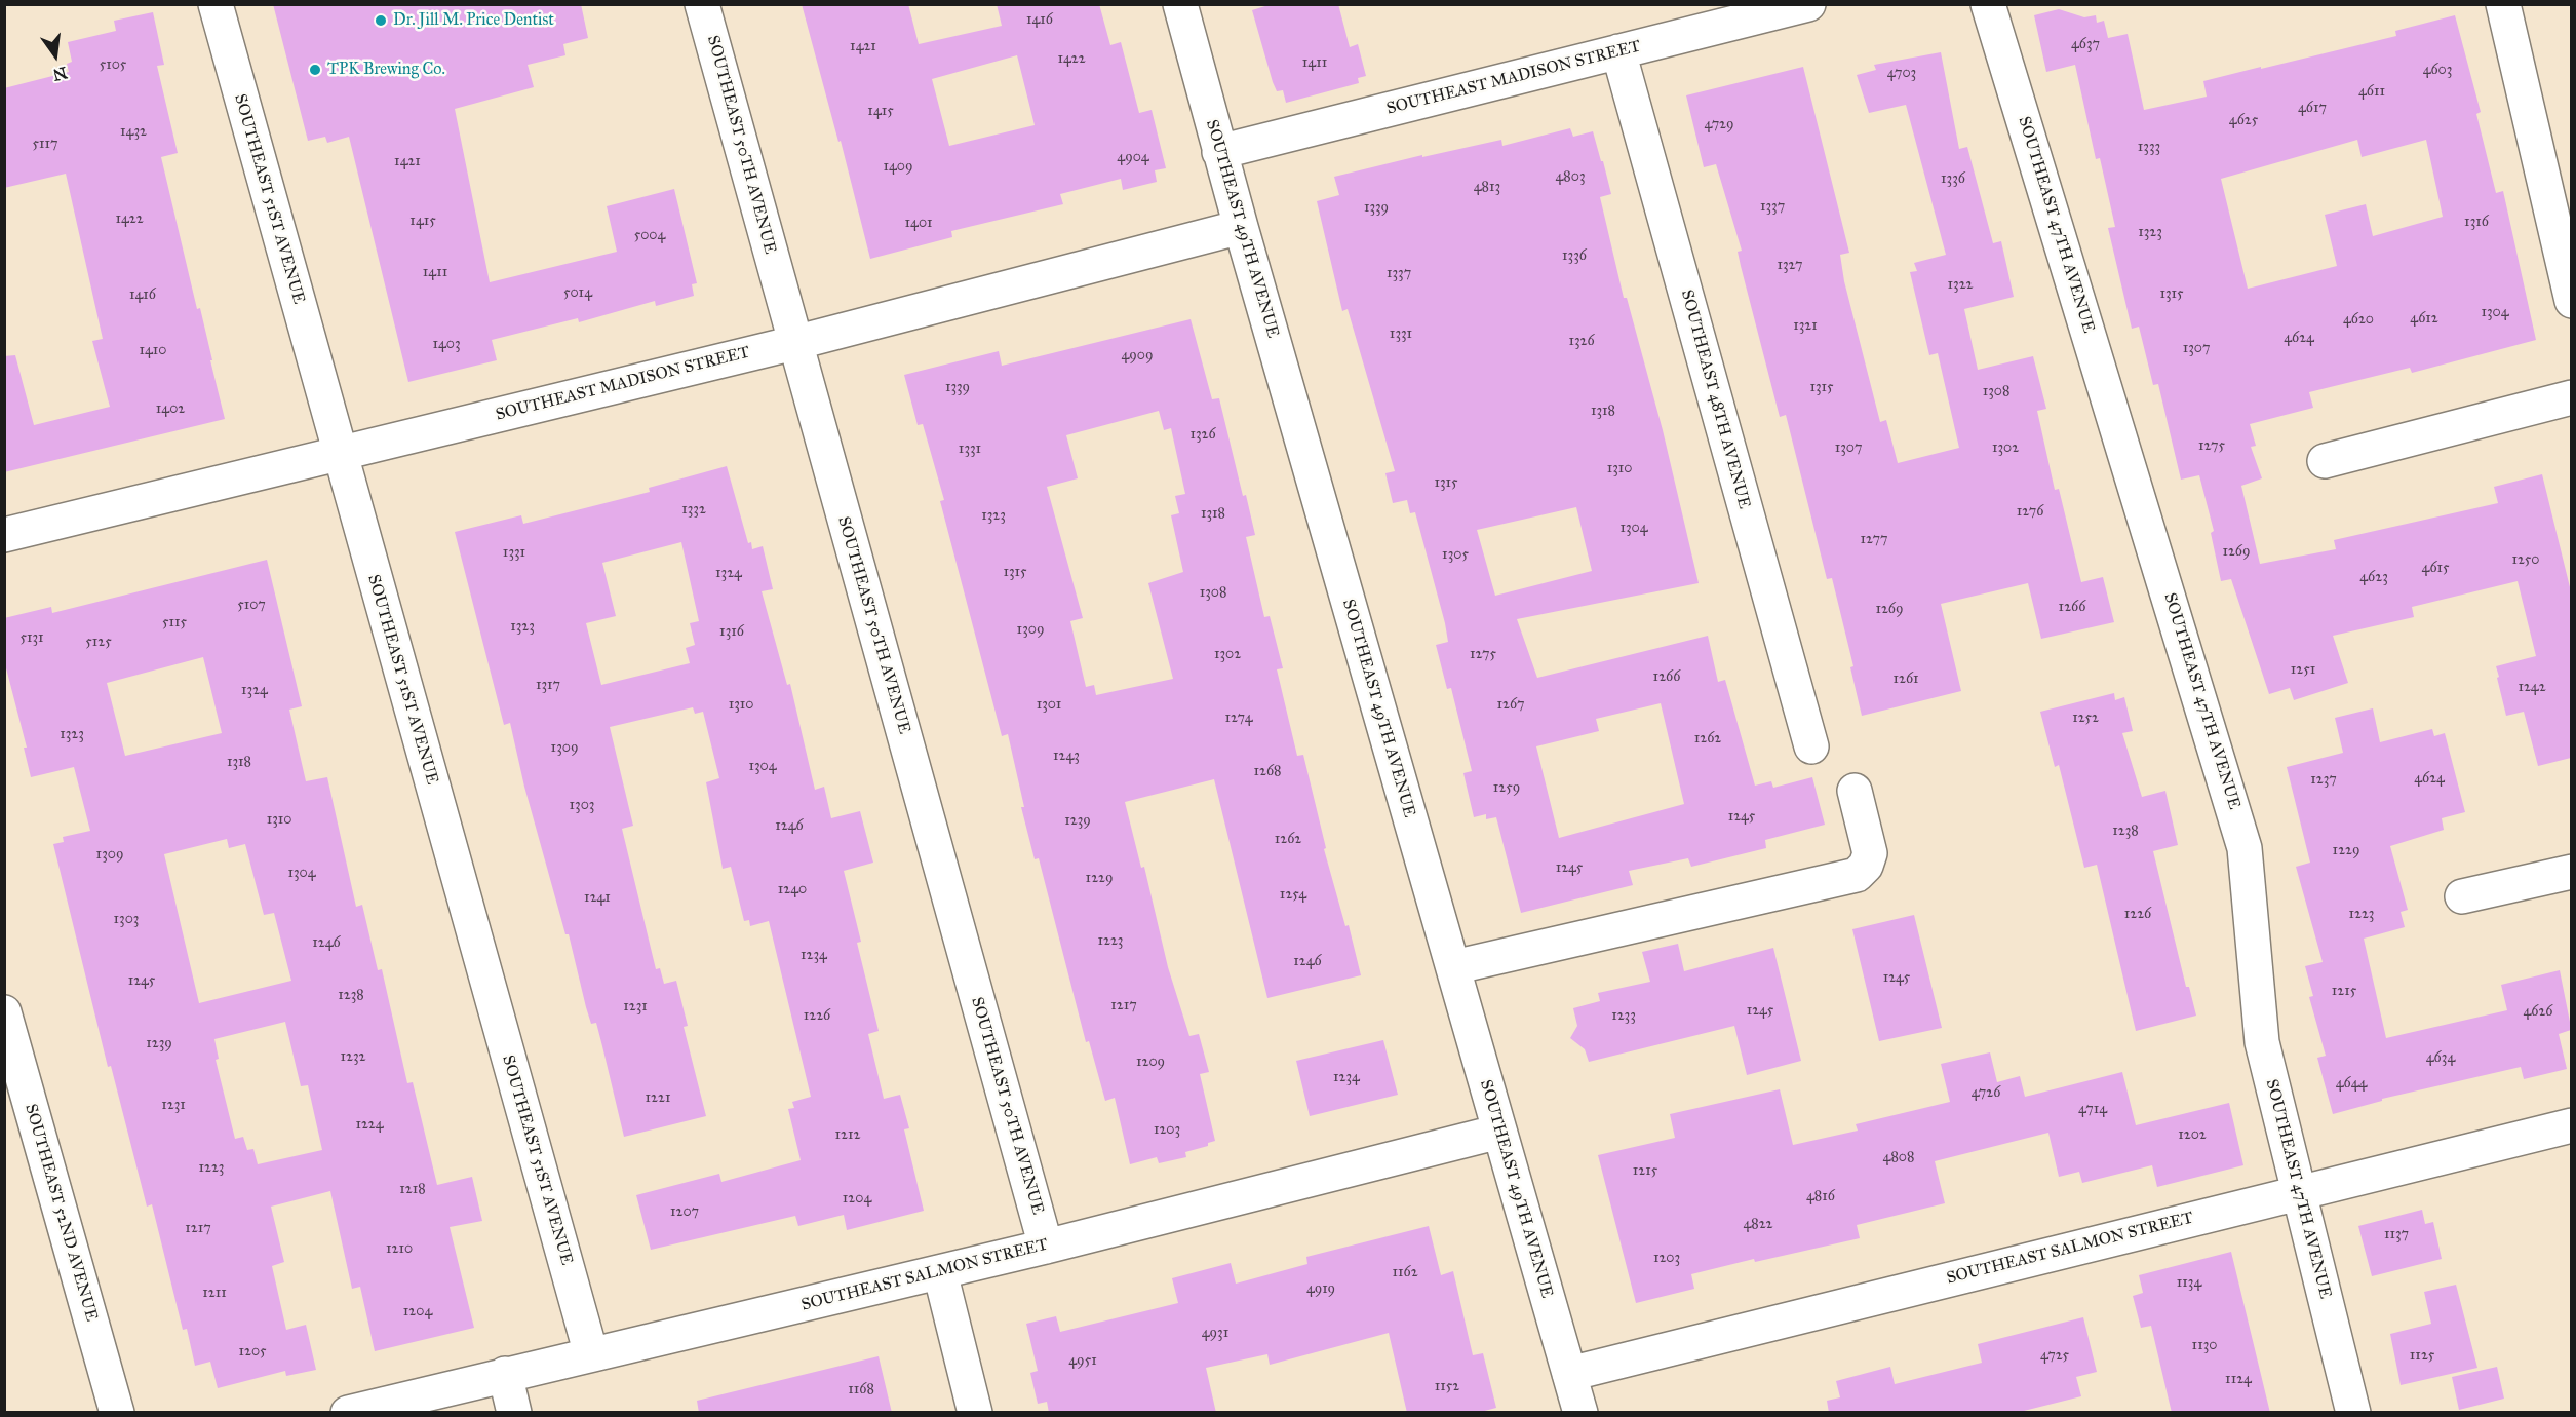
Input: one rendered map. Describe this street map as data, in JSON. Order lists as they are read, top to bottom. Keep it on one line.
{"streets":{"street":["SOUTHEAST MADISON STREET","SOUTHEAST 50TH AVENUE","SOUTHEAST 51ST AVENUE","SOUTHEAST 47TH AVENUE","SOUTHEAST 49TH AVENUE","SOUTHEAST 48TH AVENUE","SOUTHEAST 52ND AVENUE","SOUTHEAST SALMON STREET"]},"crossings":[["SOUTHEAST MADISON STREET","SOUTHEAST 50TH AVENUE"],["SOUTHEAST MADISON STREET","SOUTHEAST 51ST AVENUE"],["SOUTHEAST MADISON STREET","SOUTHEAST 49TH AVENUE"],["SOUTHEAST MADISON STREET","SOUTHEAST 48TH AVENUE"],["SOUTHEAST 50TH AVENUE","SOUTHEAST SALMON STREET"],["SOUTHEAST 51ST AVENUE","SOUTHEAST SALMON STREET"],["SOUTHEAST 47TH AVENUE","SOUTHEAST SALMON STREET"],["SOUTHEAST 49TH AVENUE","SOUTHEAST SALMON STREET"]],"places":["Dr. Jill M. Price Dentist","TPK Brewing Co."],"house_numbers":["1416","4637","1421","1422","1411","5105","4603","4703","4611","4617","1415","4625","4729","1432","5117","1333","4904","1421","1409","4803","1336","4813","1337","1339","1422","1415","1316","1401","1323","5004","1336","1327","1411","1337","1322","5014","1315","1416","1304","4612","4620","1321","1331","4624","1326","1403","1307","1410","4909","1339","1315","1308","1402","1318","1326","1275","1307","1302","1331","1310","1315","1332","1276","1318","1323","1304","1277","1269","1331","1305","1250","4615","1315","1324","4623","1308","5107","1266","1269","5115","1323","1309","1316","5131","5125","1302","1275","1251","1266","1261","1317","1242","1324","1310","1301","1267","1274","1252","1323","1262","1309","1243","1318","1304","1268","4624","1237","1259","1303","1245","1310","1239","1246","1238","1262","1229","1309","1245","1304","1229","1240","1254","1241","1226","1223","1303","1223","1246","1234","1246","1245","1245","1215","1238","1217","1231","1245","4626","1226","1233","1239","1232","4634","1209","1234","4644","4726","1221","1231","4714","1224","1203","1212","1202","4808","1223","1215","1218","4816","1204","1207","4822","1217","1137","1210","1203","1162","1134","4919","1211","1204","4931","1130","1205","4725","1125","4951","1124","1152","1168"],"north":"bottom"}
